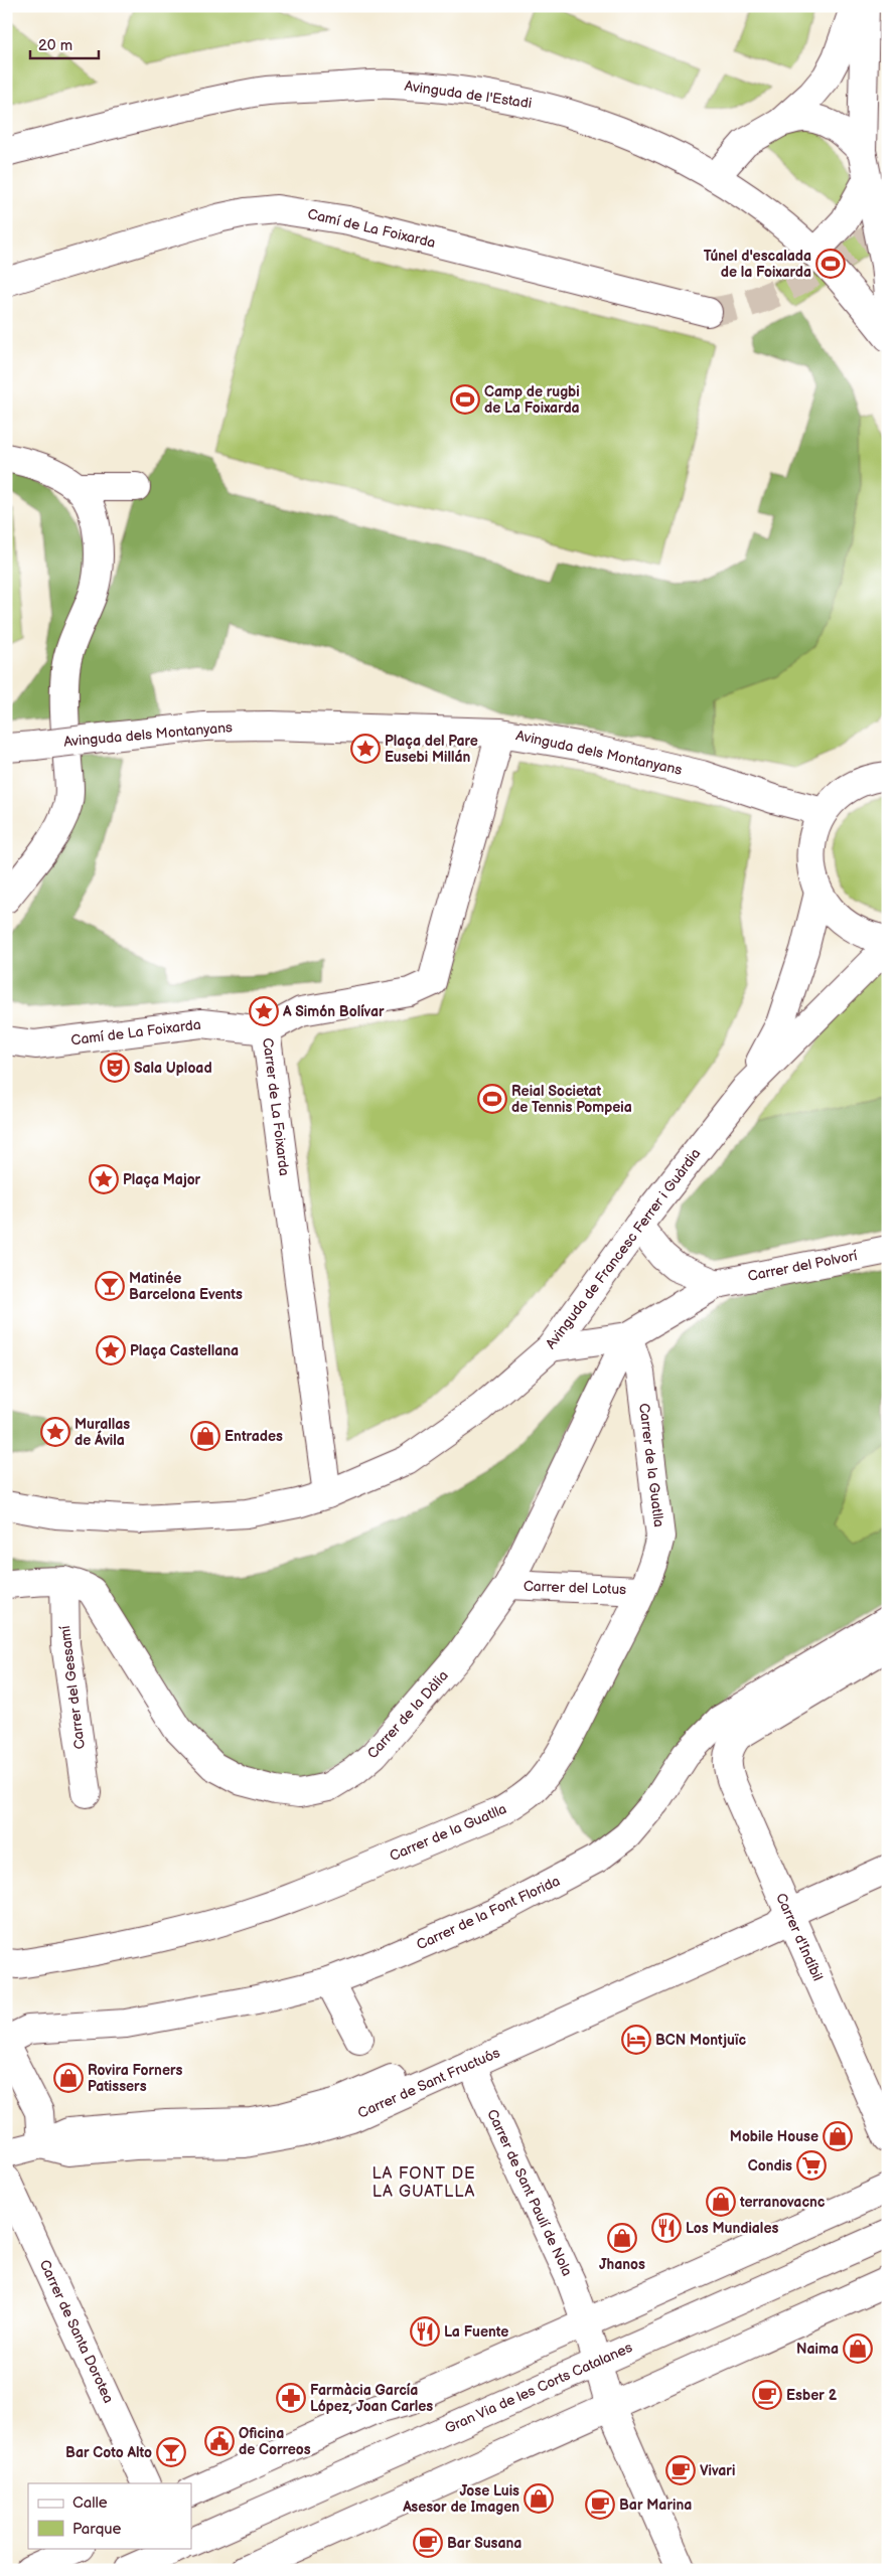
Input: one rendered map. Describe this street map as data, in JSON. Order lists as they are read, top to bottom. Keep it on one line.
{"streets":{"street":["Avinguda de l'Estadi","Camí de La Foixarda","Avinguda dels Montanyans","Carrer de La Foixarda","Avinguda de Francesc Ferrer i Guàrdia","Carrer del Polvorí","Carrer de la Guatlla","Carrer del Lotus","Carrer del Gessamí","Carrer de la Dàlia","Carrer de la Font Florida","Carrer d'Indíbil","Carrer de Sant Fructuós","Carrer de Sant Paulí de Nola","Carrer de Santa Dorotea","Gran Via de les Corts Catalanes"]},"crossings":[["Camí de La Foixarda","Carrer de La Foixarda"],["Avinguda dels Montanyans","Carrer de La Foixarda"],["Carrer de La Foixarda","Avinguda de Francesc Ferrer i Guàrdia"],["Avinguda de Francesc Ferrer i Guàrdia","Carrer del Polvorí"],["Carrer del Polvorí","Carrer de la Guatlla"],["Carrer del Polvorí","Carrer de la Dàlia"],["Carrer de la Guatlla","Carrer del Lotus"],["Carrer de la Guatlla","Carrer de la Dàlia"],["Carrer del Lotus","Carrer de la Dàlia"],["Carrer del Gessamí","Carrer de la Dàlia"],["Carrer d'Indíbil","Carrer de Sant Fructuós"],["Carrer de Sant Fructuós","Carrer de Sant Paulí de Nola"],["Carrer de Sant Paulí de Nola","Gran Via de les Corts Catalanes"]],"districts":["LA FONT DE LA GUATLLA"],"places":{"sports":["Túnel d'escalada de la Foixarda","Camp de rugbi de La Foixarda","Reial Societat de Tennis Pompeia"],"place":["Plaça del Pare Eusebi Millán","A Simón Bolívar","Plaça Major","Plaça Castellana","Murallas de Ávila"],"theatre":["Sala Upload"],"bar":["Matinée Barcelona Events","Bar Coto Alto"],"shop":["Entrades","Rovira Forners Patissers","Mobile House","terranovacnc","Jhanos","Naima","Jose Luis Asesor de Imagen"],"hotel":["BCN Montjuïc"],"supermarket":["Condis"],"restaurant":["Los Mundiales","La Fuente"],"cafe":["Esber 2","Vivari","Bar Marina","Bar Susana"],"pharmacy":["Farmàcia García López, Joan Carles"],"public building":["Oficina de Correos"]},"legend":["Calle","Parque"],"scale_bar":"20 m"}
